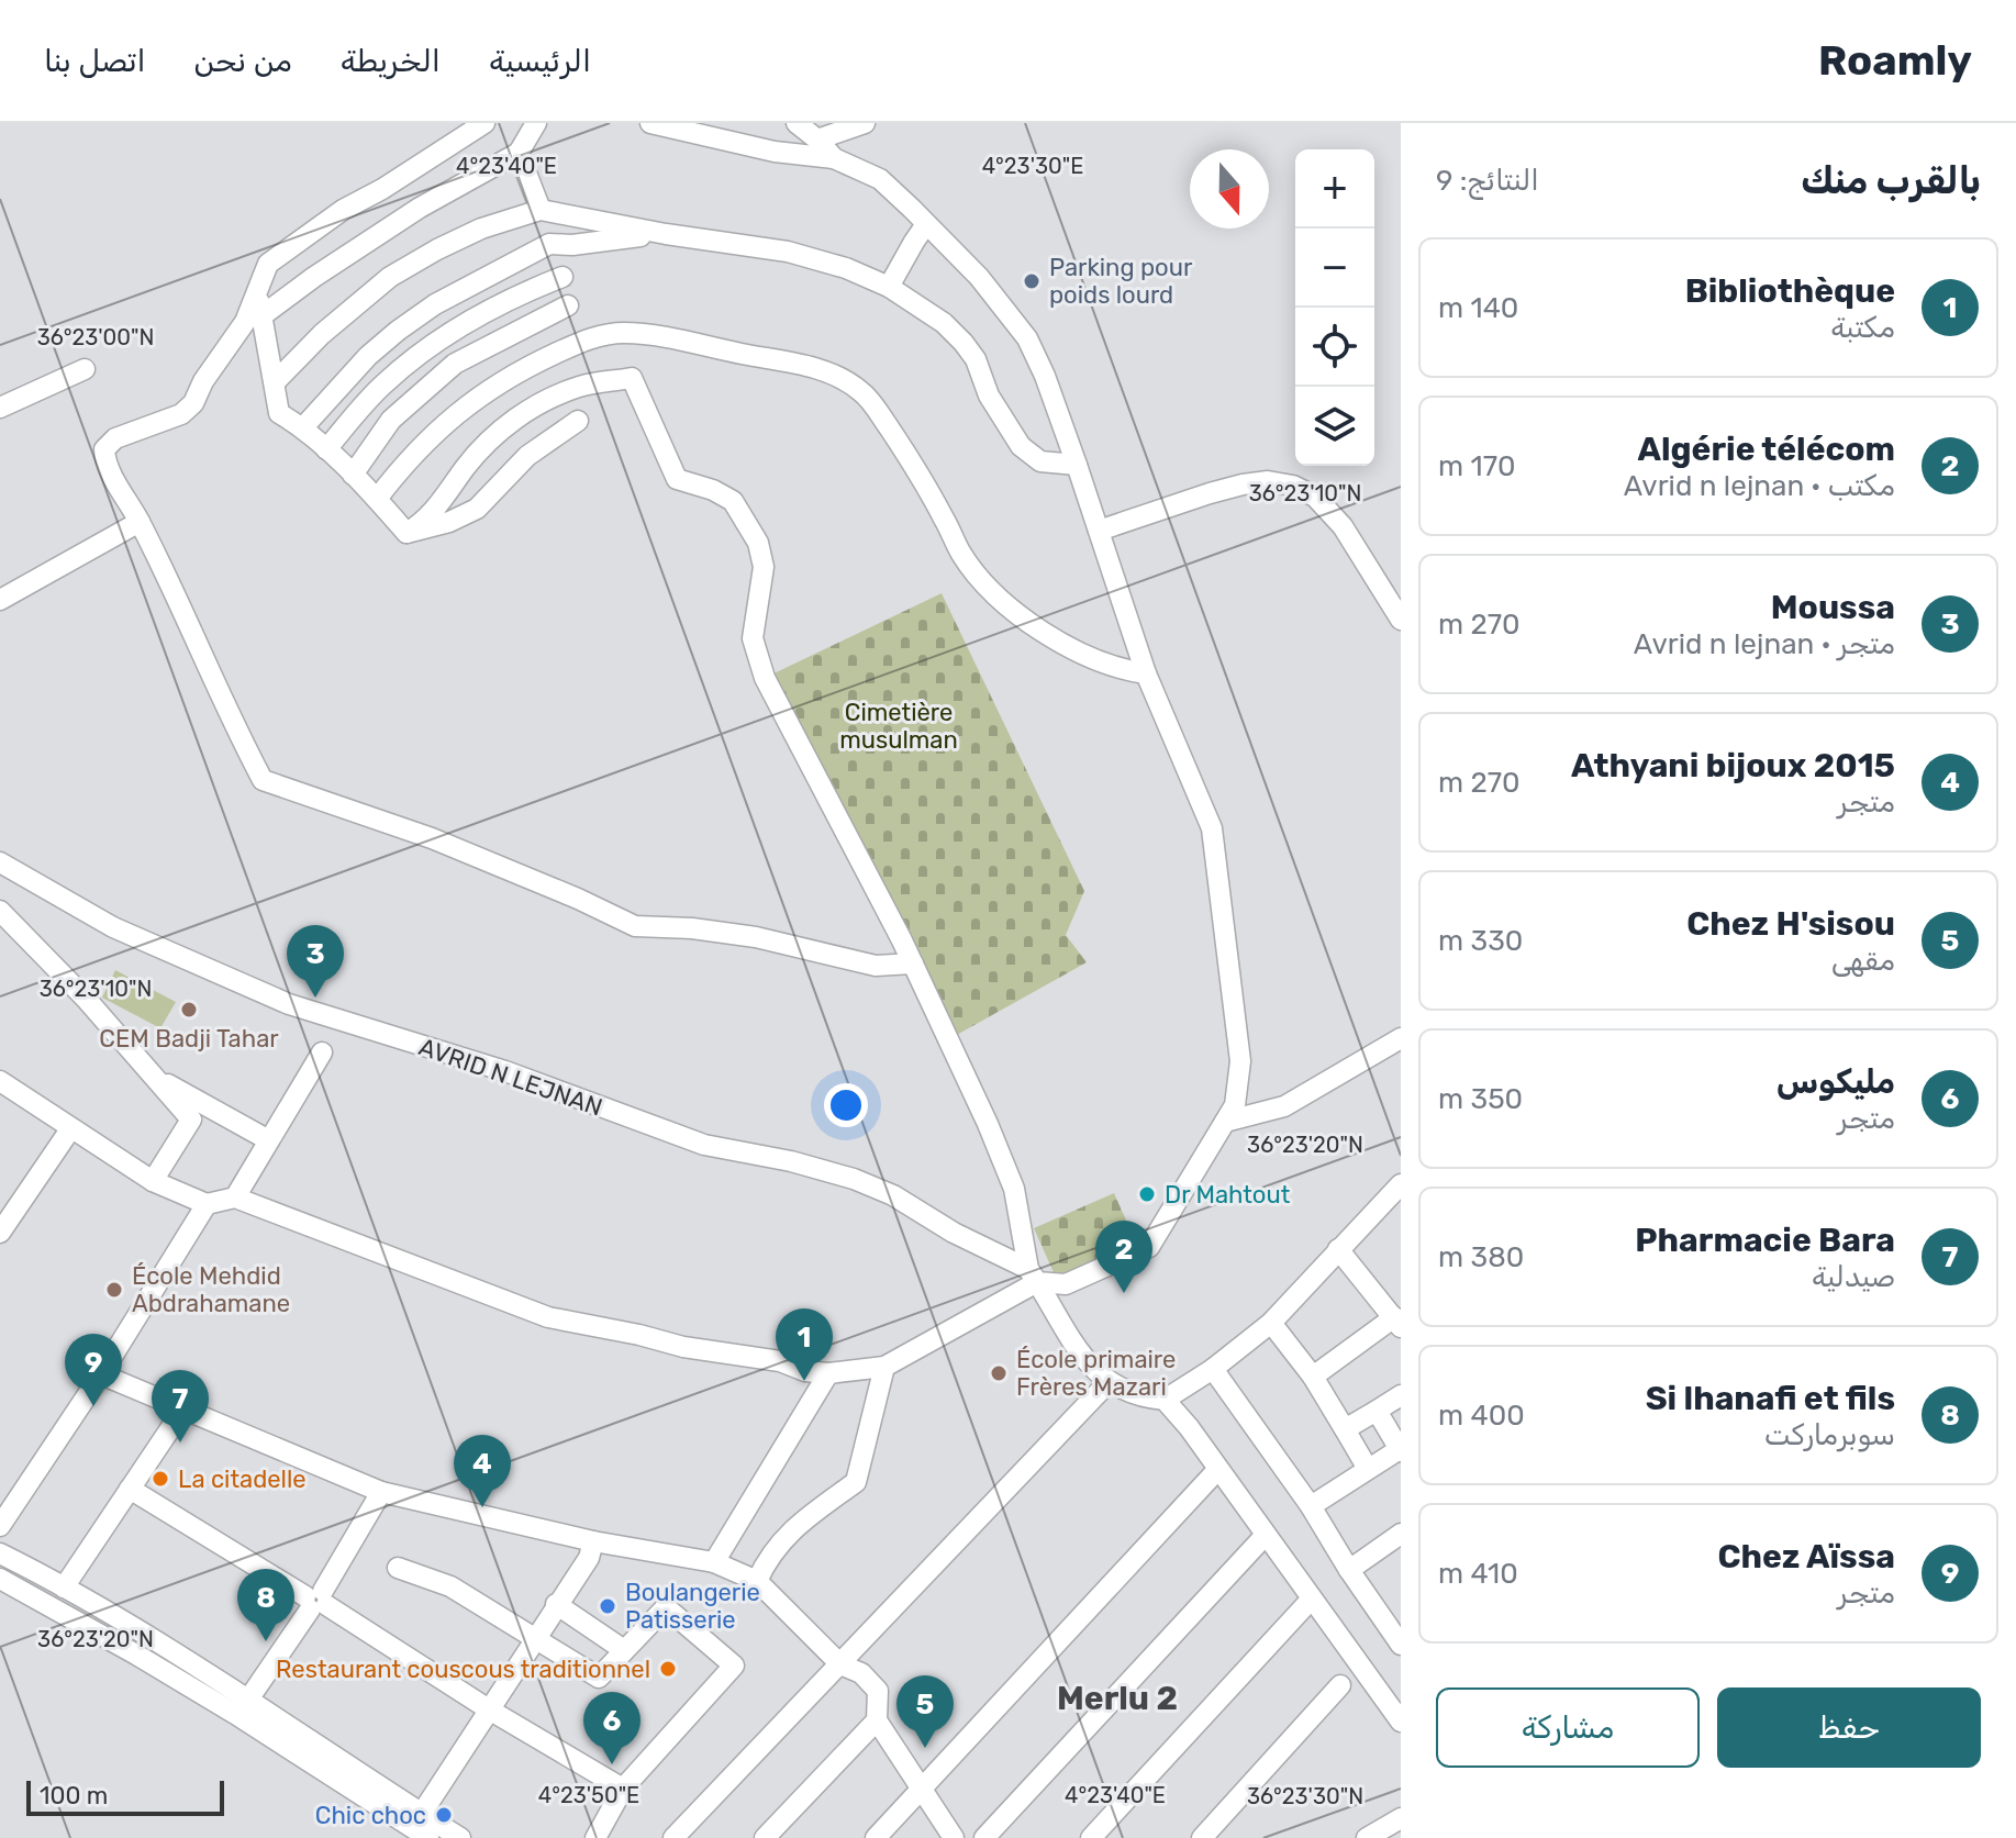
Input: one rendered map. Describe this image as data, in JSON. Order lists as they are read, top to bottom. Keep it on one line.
{"streets":{"street":["AVRID N LEJNAN"]},"districts":["Merlu 2"],"parks":["Cimetière musulman"],"places":["Parking pour poids lourd","CEM Badji Tahar","Dr Mahtout","École Mehdid Abdrahamane","École primaire Frères Mazari","La citadelle","Boulangerie Patisserie","Restaurant couscous traditionnel","Chic choc"],"scale_bar":"100 m","north":"bottom","page":{"header":"Roamly","nav":["الرئيسية","الخريطة","من نحن","اتصل بنا"],"heading":["بالقرب منك","النتائج: 9"],"map_buttons":["+","−"],"list":[{"mark":"1","name":"Bibliothèque","note":"مكتبة","value":"140 m"},{"mark":"2","name":"Algérie télécom","note":"مكتب · Avrid n lejnan","value":"170 m"},{"mark":"3","name":"Moussa","note":"متجر · Avrid n lejnan","value":"270 m"},{"mark":"4","name":"Athyani bijoux 2015","note":"متجر","value":"270 m"},{"mark":"5","name":"Chez H'sisou","note":"مقهى","value":"330 m"},{"mark":"6","name":"مليكوس","note":"متجر","value":"350 m"},{"mark":"7","name":"Pharmacie Bara","note":"صيدلية","value":"380 m"},{"mark":"8","name":"Si lhanafi et fils","note":"سوبرماركت","value":"400 m"},{"mark":"9","name":"Chez Aïssa","note":"متجر","value":"410 m"}],"pins":["3","2","1","9","7","4","8","5","6"],"buttons":["حفظ","مشاركة"],"scale":"100 m"},"coordinates":["4°23'40\"E","4°23'30\"E","36°23'00\"N","36°23'10\"N","36°23'20\"N","4°23'50\"E","36°23'30\"N"]}
